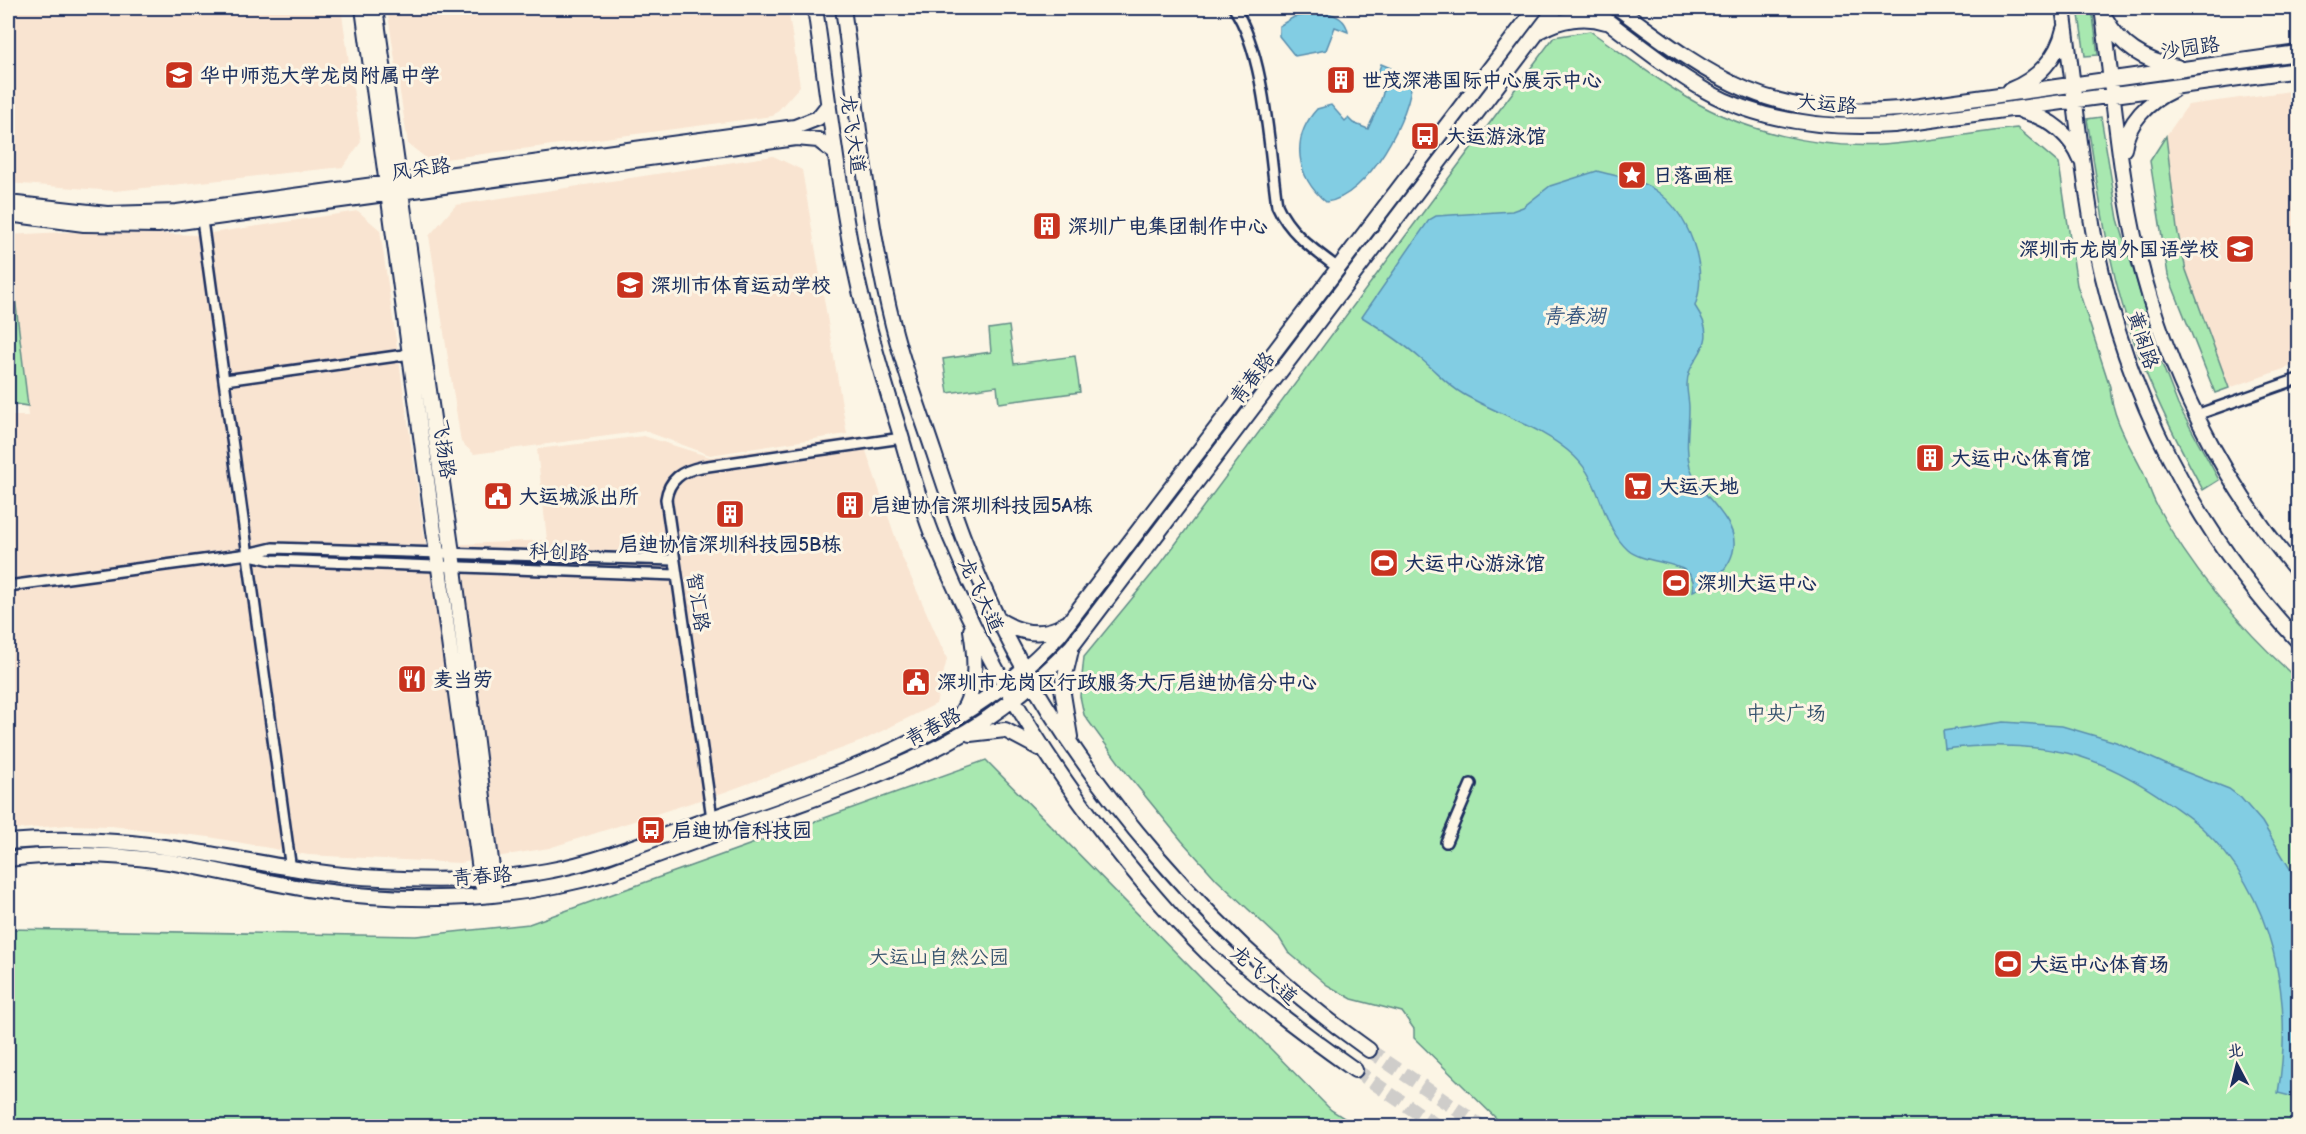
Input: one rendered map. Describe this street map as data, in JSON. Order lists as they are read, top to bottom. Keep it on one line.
{"streets":{"street":["沙园路","大运路","龙飞大道","风采路","黄阁路","青春路","飞扬路","科创路","智汇路"]},"crossings":[["沙园路","大运路"],["沙园路","黄阁路"],["大运路","黄阁路"],["龙飞大道","风采路"],["龙飞大道","青春路"],["龙飞大道","智汇路"],["风采路","飞扬路"],["青春路","飞扬路"],["青春路","智汇路"],["飞扬路","科创路"],["科创路","智汇路"]],"water":["青春湖"],"parks":["中央广场","大运山自然公园"],"places":{"school or university":["华中师范大学龙岗附属中学","深圳市龙岗外国语学校","深圳市体育运动学校"],"building":["世茂深港国际中心展示中心","深圳广电集团制作中心","大运中心体育馆","启迪协信深圳科技园5A栋","启迪协信深圳科技园5B栋"],"bus stop":["大运游泳馆","启迪协信科技园"],"place":["日落画框"],"supermarket":["大运天地"],"public building":["大运城派出所","深圳市龙岗区行政服务大厅启迪协信分中心"],"sports":["大运中心游泳馆","深圳大运中心","大运中心体育场"],"restaurant":["麦当劳"]},"north":"top"}
